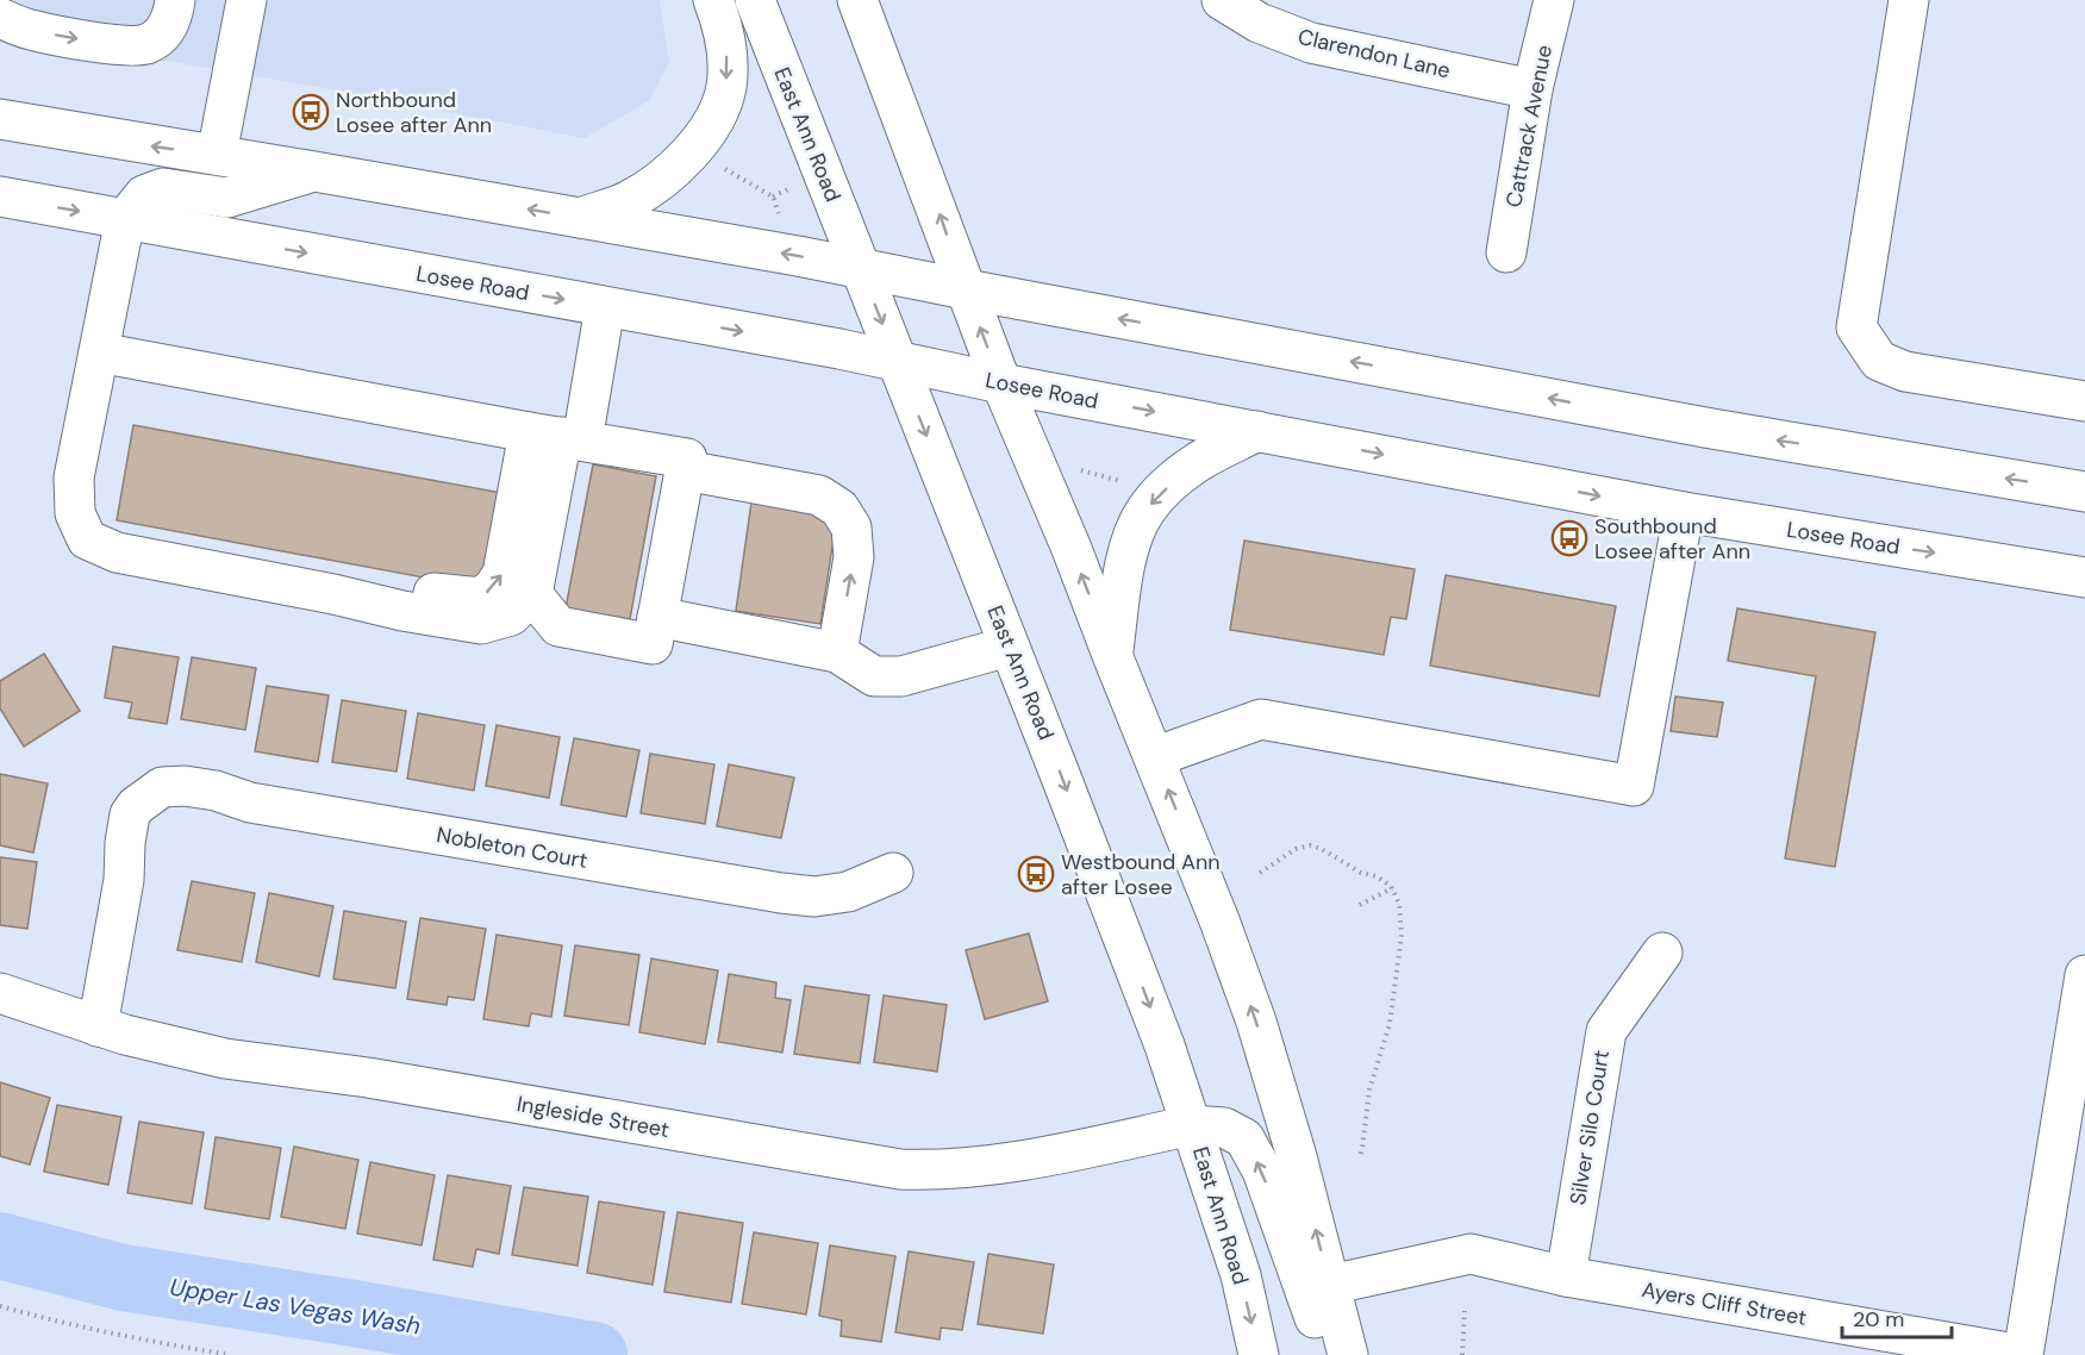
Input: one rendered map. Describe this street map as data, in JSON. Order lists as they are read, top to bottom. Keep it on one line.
{"streets":{"main road":["Clarendon Lane","Cattrack Avenue","East Ann Road","Losee Road","Nobleton Court","Ingleside Street","Silver Silo Court","Ayers Cliff Street"]},"crossings":[["Clarendon Lane","Cattrack Avenue"],["East Ann Road","Losee Road"],["East Ann Road","Ingleside Street"],["Nobleton Court","Ingleside Street"],["Silver Silo Court","Ayers Cliff Street"]],"water":["Upper Las Vegas Wash"],"places":{"bus stop":["Northbound Losee after Ann","Southbound Losee after Ann","Westbound Ann after Losee"]},"scale_bar":"20 m"}
